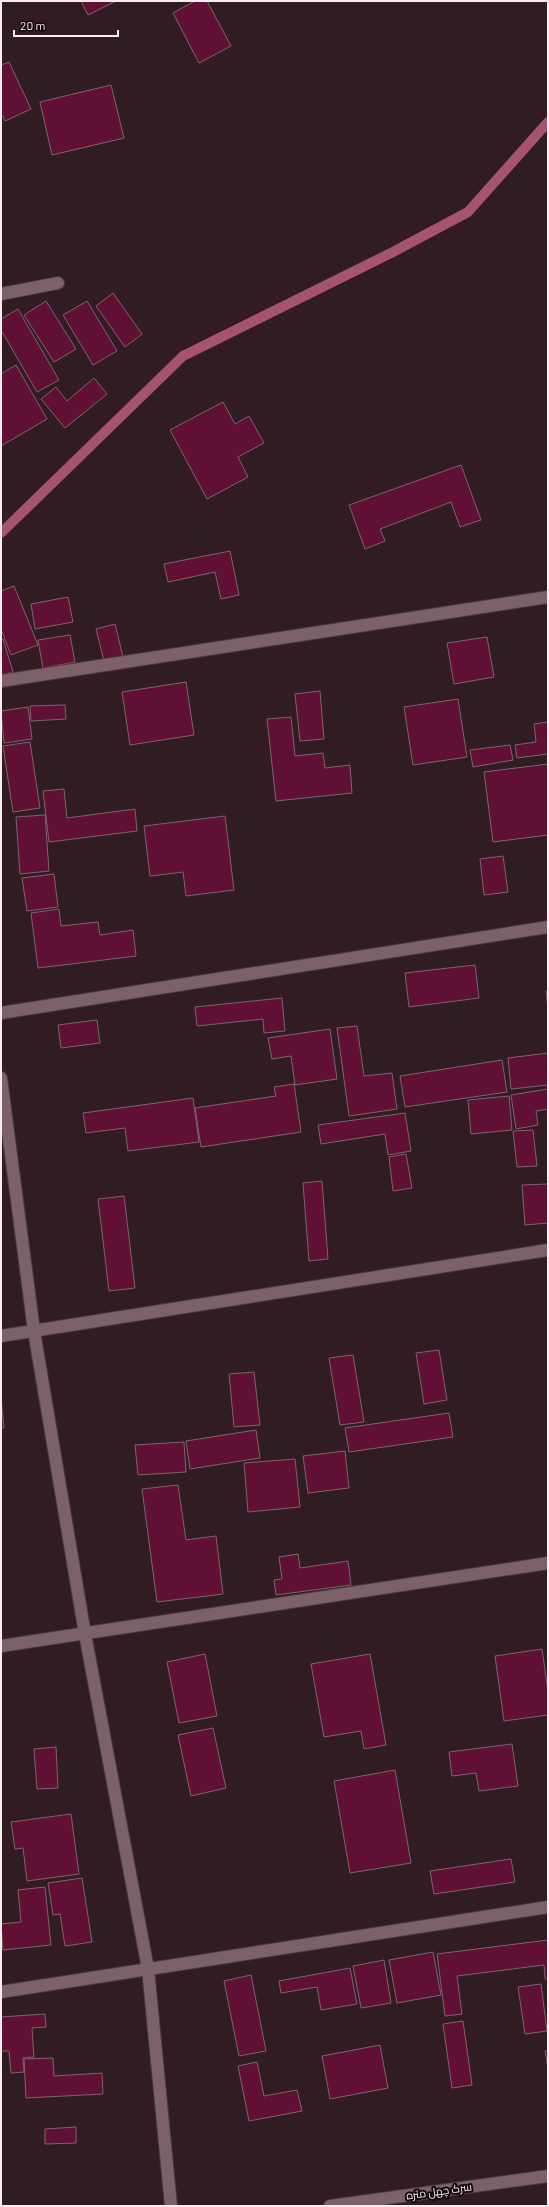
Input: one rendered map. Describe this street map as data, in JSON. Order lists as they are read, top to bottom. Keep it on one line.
{"streets":{"street":["سرک چهل متره"]},"scale_bar":"20 m"}
